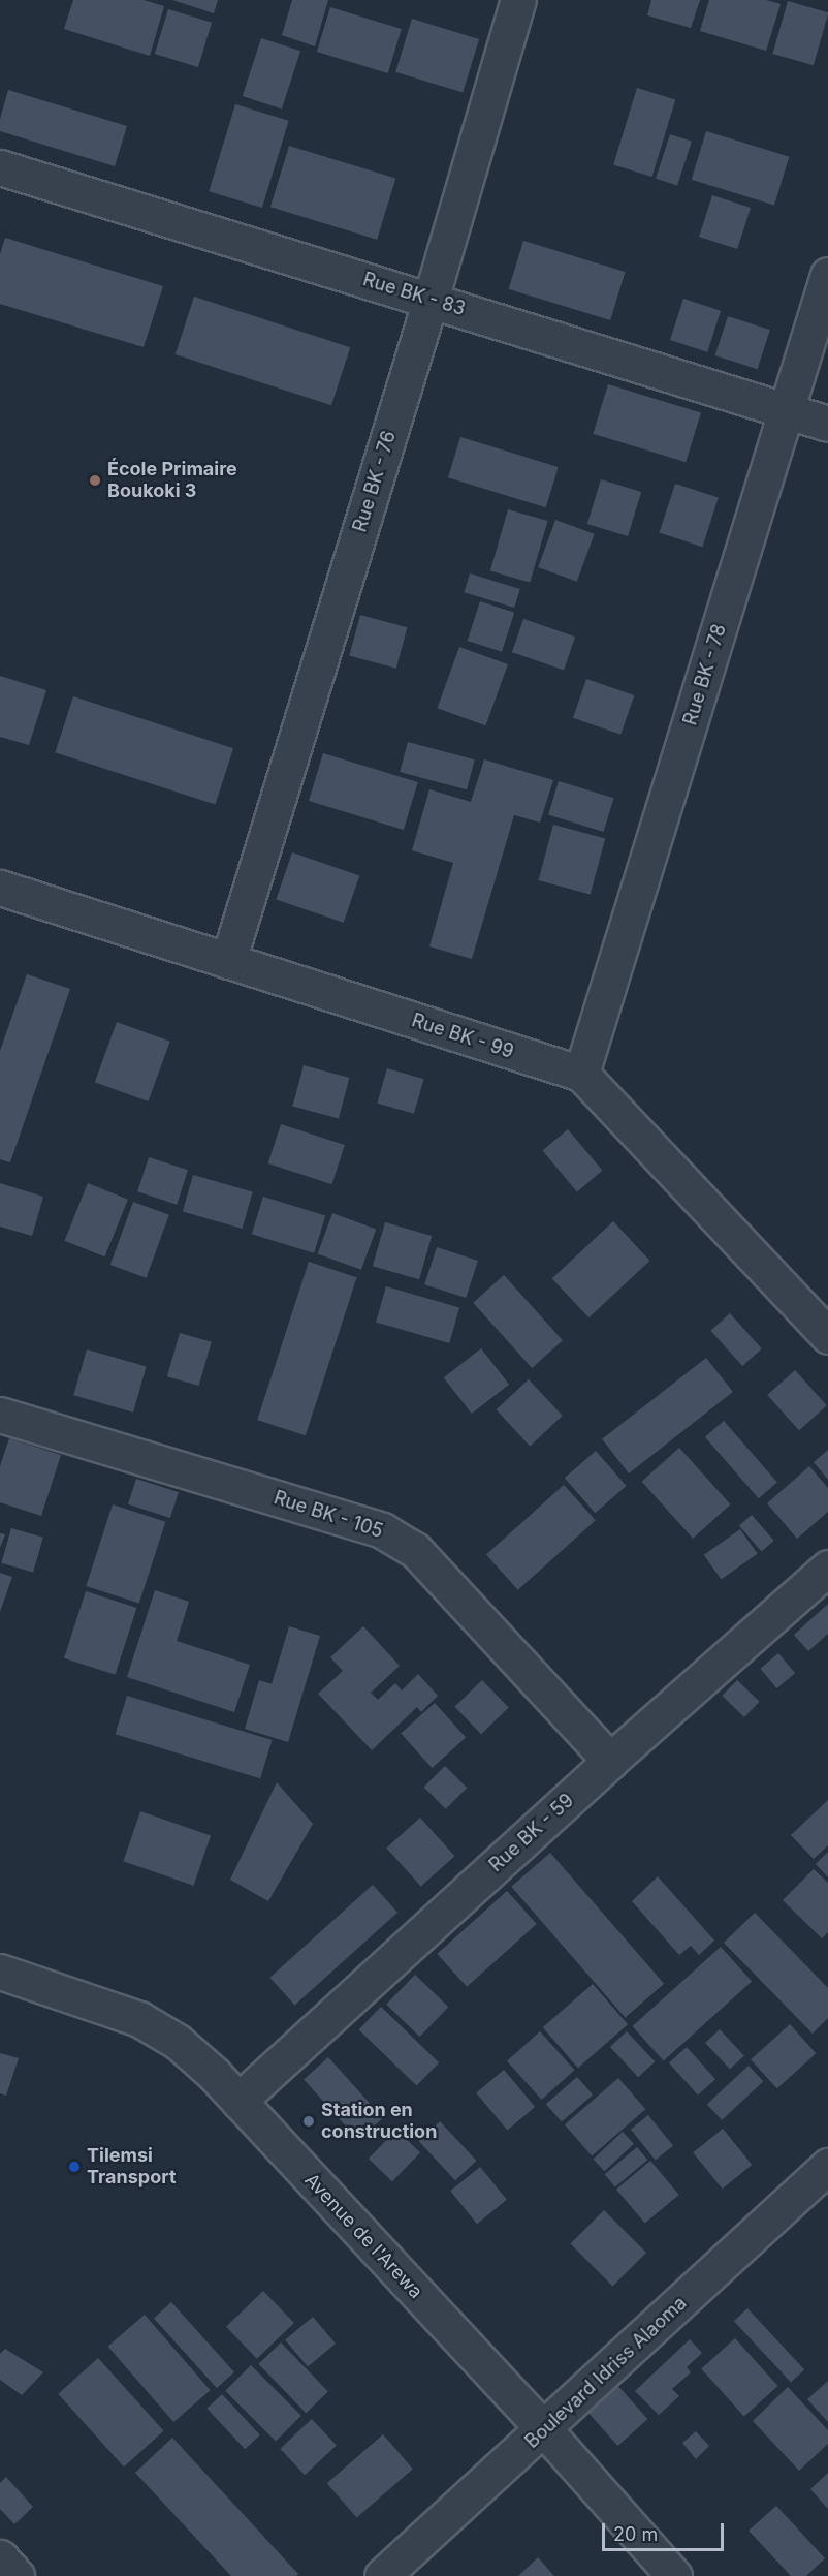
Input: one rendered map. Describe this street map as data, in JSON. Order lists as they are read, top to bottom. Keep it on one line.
{"streets":{"street":["Rue BK - 83","Rue BK - 76","Rue BK - 78","Rue BK - 99","Rue BK - 105","Rue BK - 59","Avenue de l'Arewa","Boulevard Idriss Alaoma"]},"crossings":[["Rue BK - 83","Rue BK - 76"],["Rue BK - 83","Rue BK - 78"],["Rue BK - 76","Rue BK - 99"],["Rue BK - 78","Rue BK - 99"],["Rue BK - 105","Rue BK - 59"],["Rue BK - 59","Avenue de l'Arewa"],["Avenue de l'Arewa","Boulevard Idriss Alaoma"]],"places":["École Primaire Boukoki 3","Station en construction","Tilemsi Transport"],"scale_bar":"20 m"}
